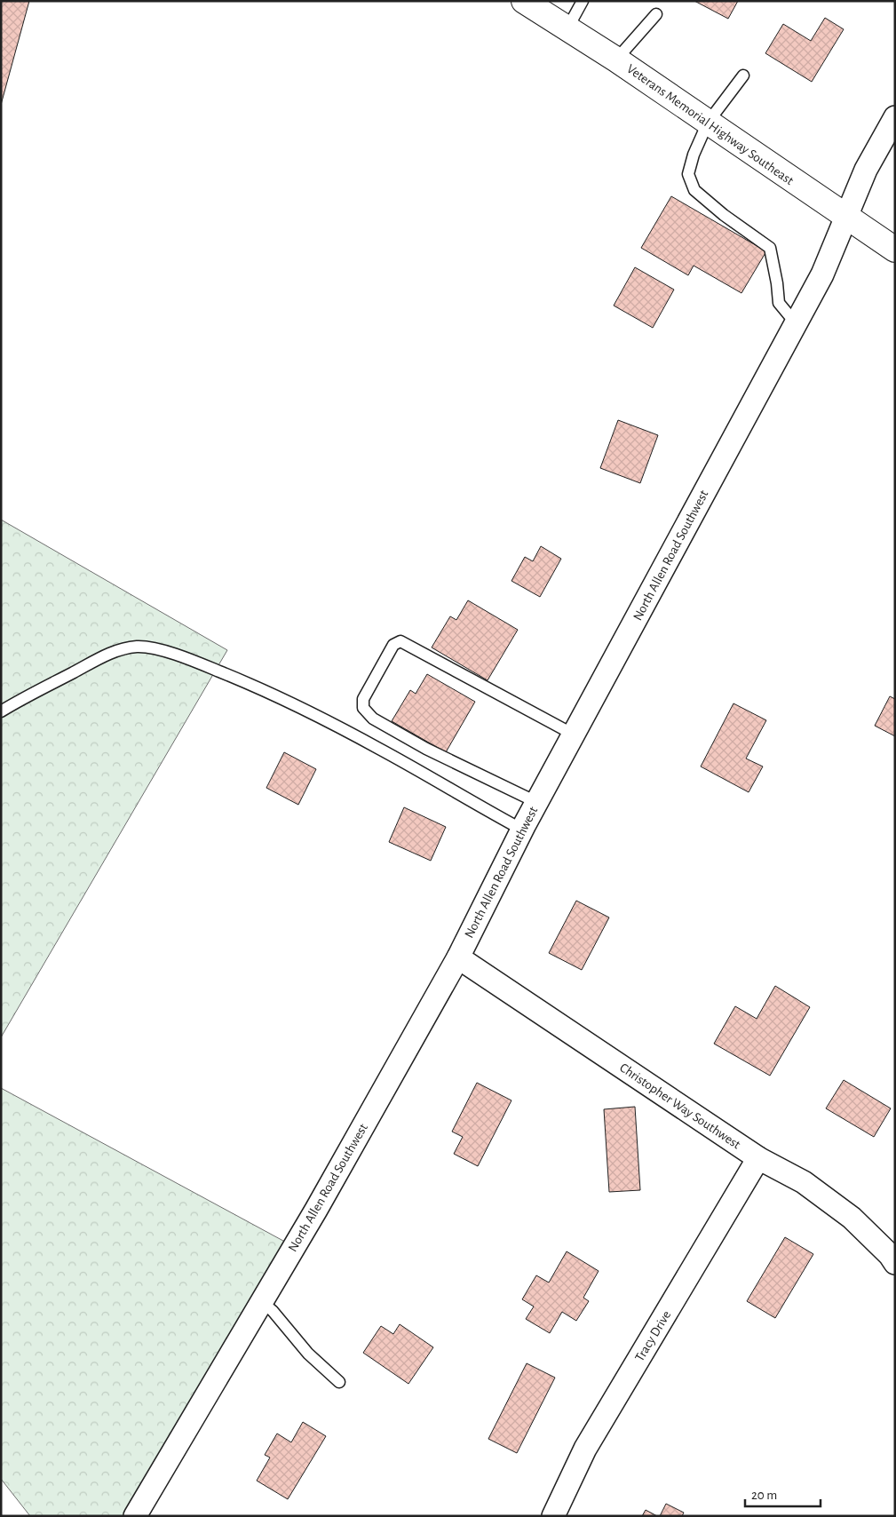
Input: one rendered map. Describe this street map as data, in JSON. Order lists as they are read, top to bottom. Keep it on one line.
{"streets":{"main road":["Veterans Memorial Highway Southeast"],"street":["North Allen Road Southwest","Christopher Way Southwest","Tracy Drive"]},"crossings":[["Veterans Memorial Highway Southeast","North Allen Road Southwest"],["North Allen Road Southwest","Christopher Way Southwest"],["Christopher Way Southwest","Tracy Drive"]],"scale_bar":"20 m"}
